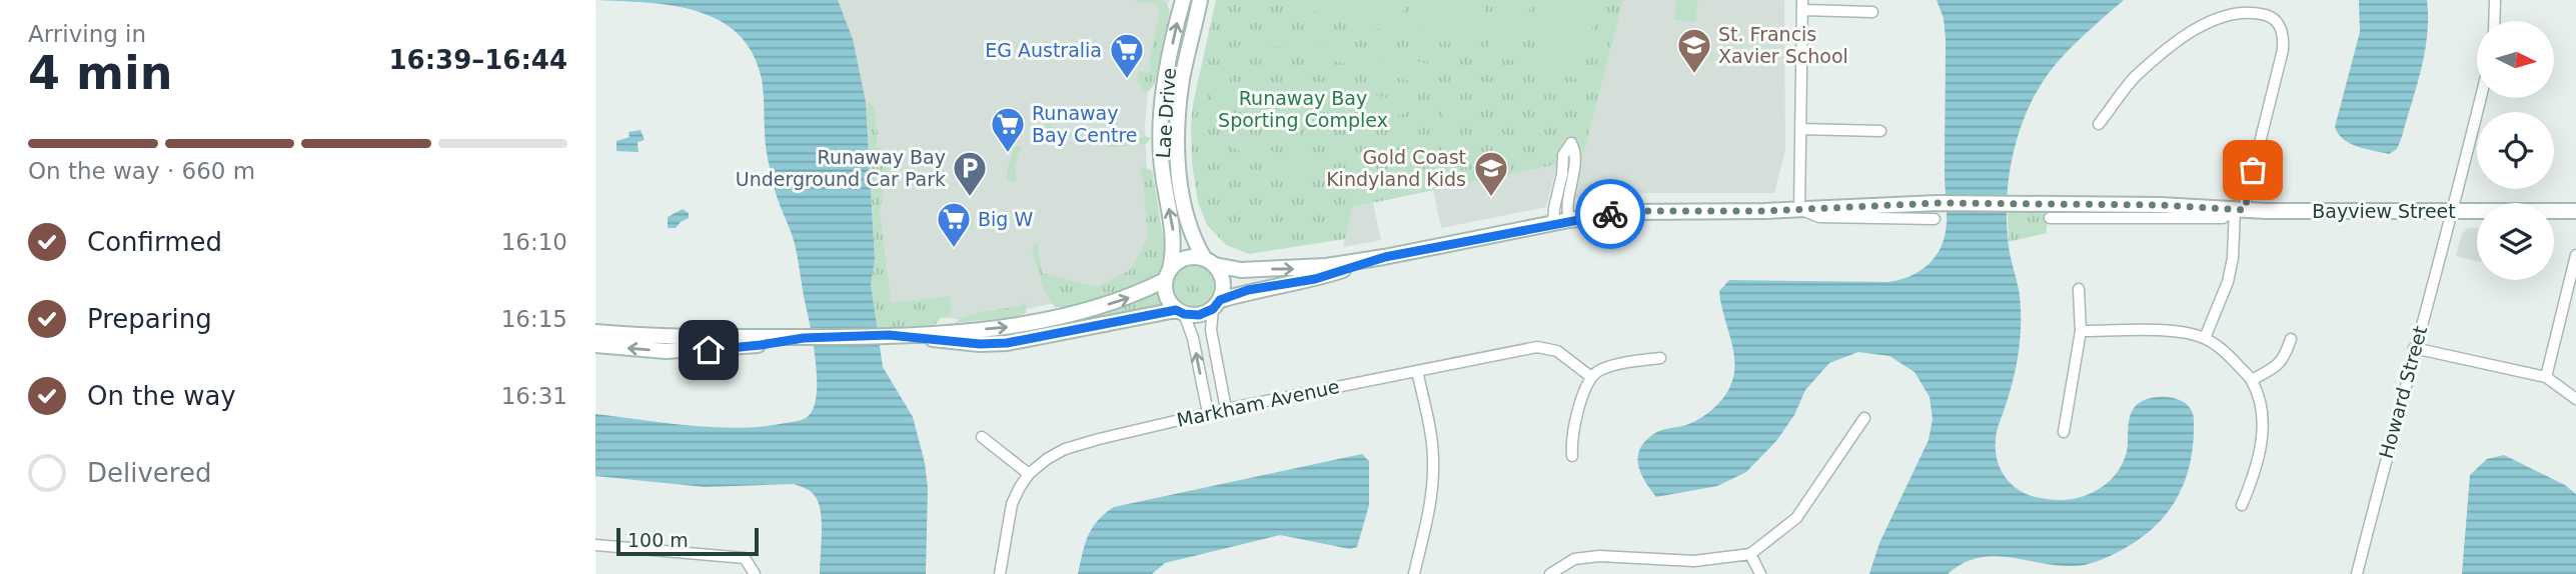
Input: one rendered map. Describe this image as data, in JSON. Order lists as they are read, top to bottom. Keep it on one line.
{"streets":{"main road":["Lae Drive","Bayview Street"],"street":["Howard Street","Markham Avenue"]},"crossings":[["Lae Drive","Bayview Street"],["Bayview Street","Howard Street"]],"parks":["Runaway Bay Sporting Complex"],"places":{"school or university":["St. Francis Xavier School","Gold Coast Kindyland Kids"],"supermarket":["EG Australia","Runaway Bay Centre","Big W"],"parking":["Runaway Bay Underground Car Park"]},"scale_bar":"100 m","north":"right","page":{"heading":["4 min","Arriving in","16:39–16:44"],"bar":"On the way · 660 m","list":[["Confirmed","16:10"],["Preparing","16:15"],["On the way","16:31"],"Delivered"],"scale":"100 m"}}
